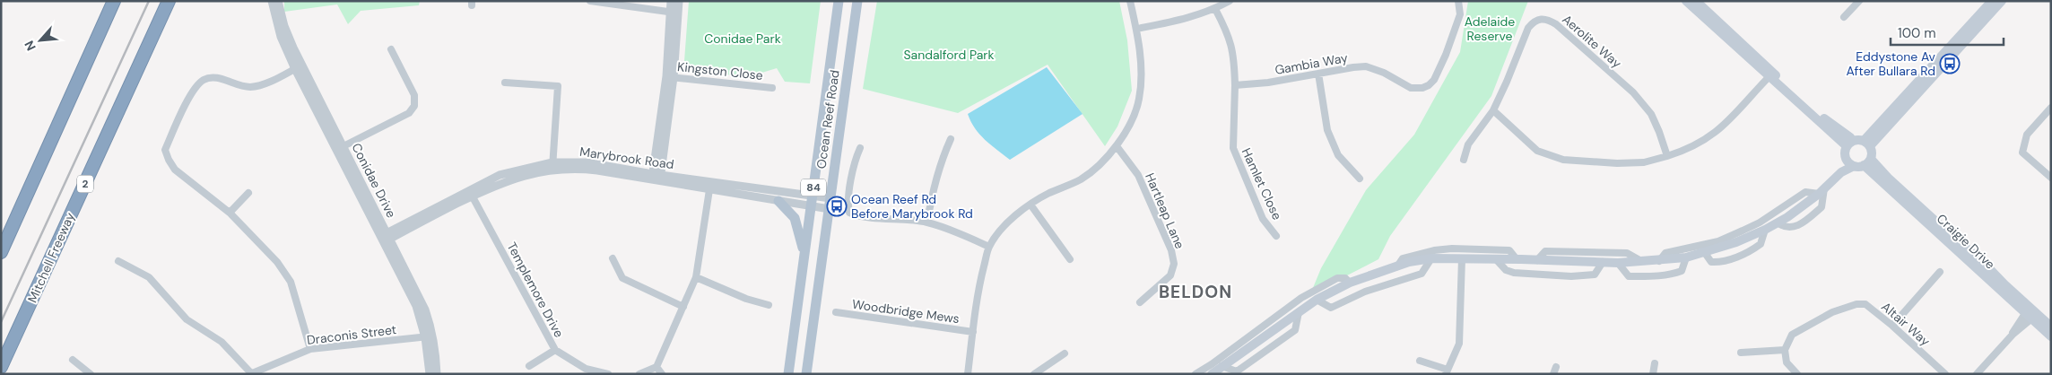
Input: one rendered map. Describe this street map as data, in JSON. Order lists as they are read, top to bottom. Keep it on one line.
{"streets":{"highway":["2","Mitchell Freeway"],"main road":["Ocean Reef Road","84","Craigie Drive"],"street":["Aerolite Way","Gambia Way","Kingston Close","Marybrook Road","Conidae Drive","Hamlet Close","Hartleap Lane","Templemore Drive","Woodbridge Mews","Altair Way","Draconis Street"]},"crossings":[["Gambia Way","Hamlet Close"],["Ocean Reef Road","Marybrook Road"],["Marybrook Road","Conidae Drive"],["Marybrook Road","Templemore Drive"],["Conidae Drive","Draconis Street"]],"districts":["BELDON"],"parks":["Adelaide Reserve","Conidae Park","Sandalford Park"],"places":{"bus stop":["Eddystone Av After Bullara Rd","Ocean Reef Rd Before Marybrook Rd"]},"scale_bar":"100 m","north":"bottom left"}
